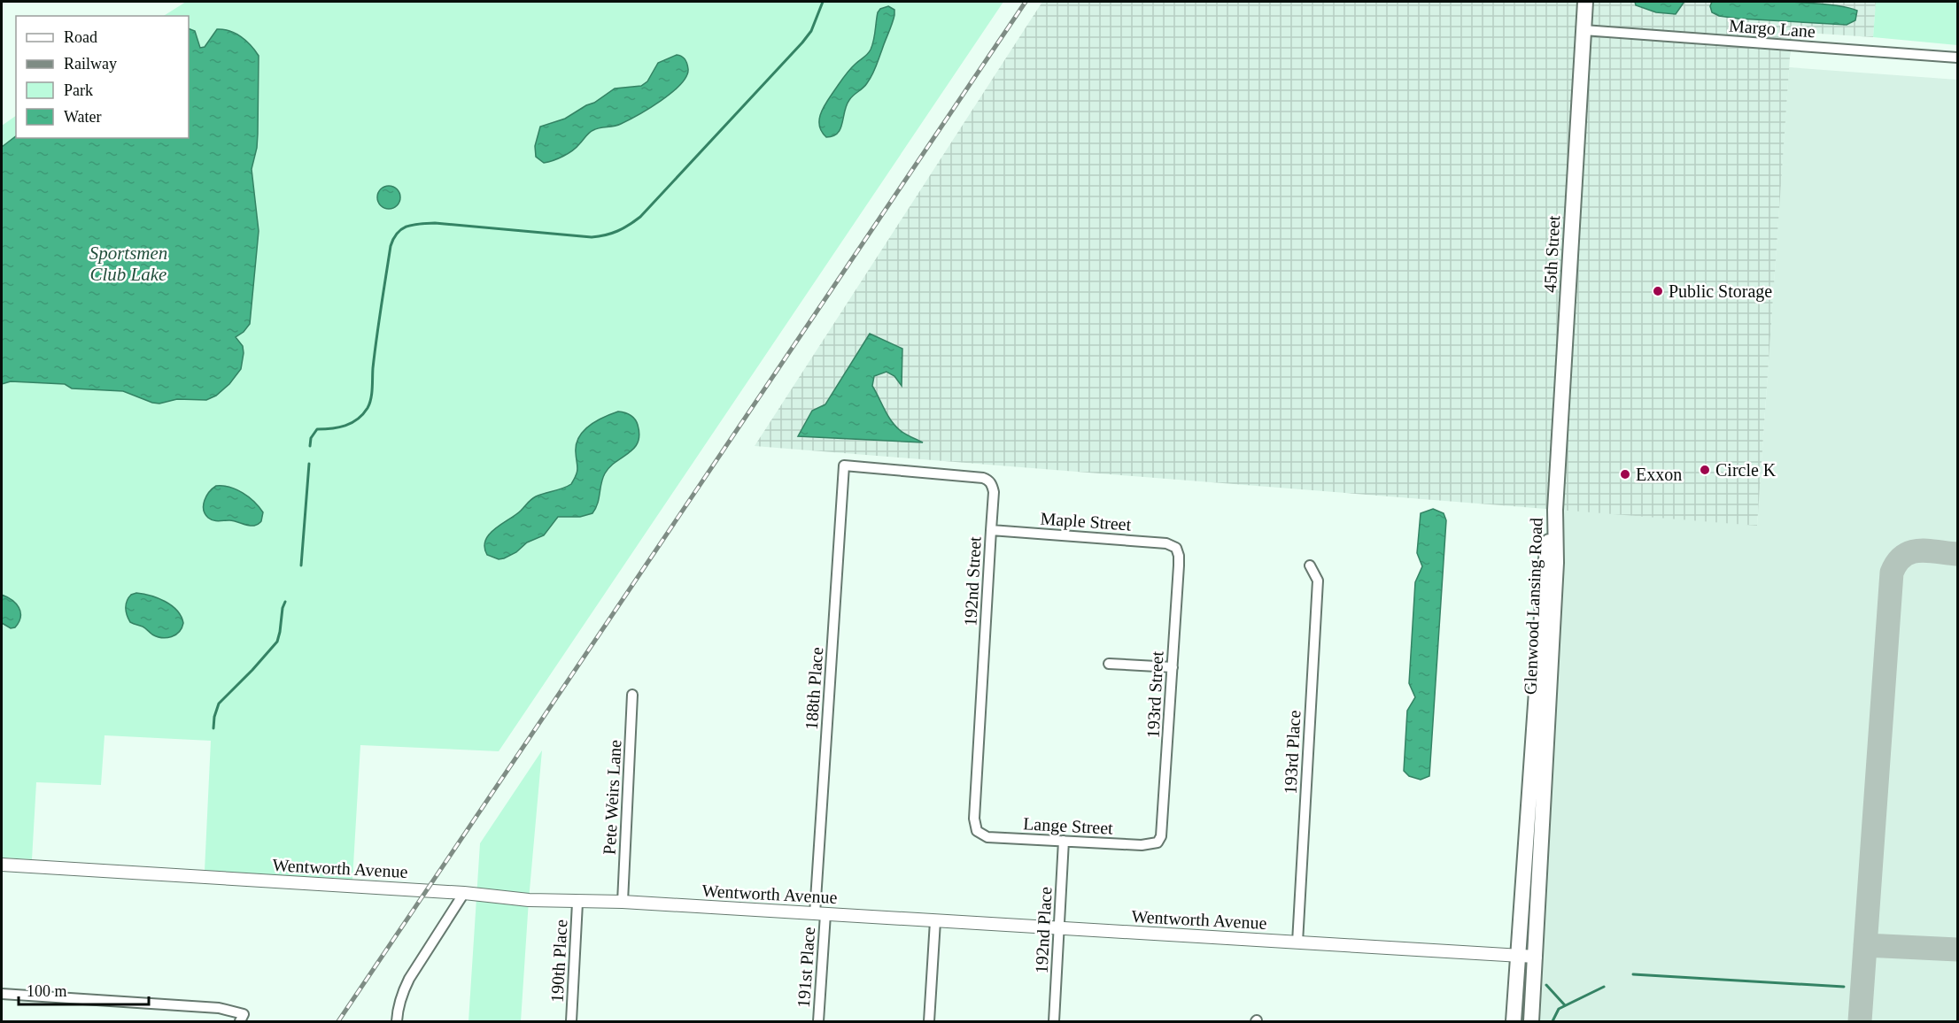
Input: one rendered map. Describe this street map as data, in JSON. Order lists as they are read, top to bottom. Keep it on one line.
{"streets":{"main road":["45th Street","Glenwood Lansing Road"],"street":["Margo Lane","Maple Street","192nd Street","188th Place","193rd Street","193rd Place","Pete Weirs Lane","Lange Street","Wentworth Avenue","192nd Place","190th Place","191st Place"]},"crossings":[["Margo Lane","45th Street"],["45th Street","Glenwood Lansing Road"],["Maple Street","192nd Street"],["Maple Street","193rd Street"],["192nd Street","188th Place"],["192nd Street","Lange Street"],["Glenwood Lansing Road","Wentworth Avenue"],["188th Place","Wentworth Avenue"],["188th Place","191st Place"],["193rd Street","Lange Street"],["193rd Place","Wentworth Avenue"],["Pete Weirs Lane","Wentworth Avenue"],["Lange Street","192nd Place"],["Wentworth Avenue","192nd Place"],["Wentworth Avenue","190th Place"],["Wentworth Avenue","191st Place"]],"water":["Sportsmen Club Lake"],"places":["Public Storage","Circle K","Exxon"],"legend":["Road","Railway","Park","Water"],"scale_bar":"100 m"}
